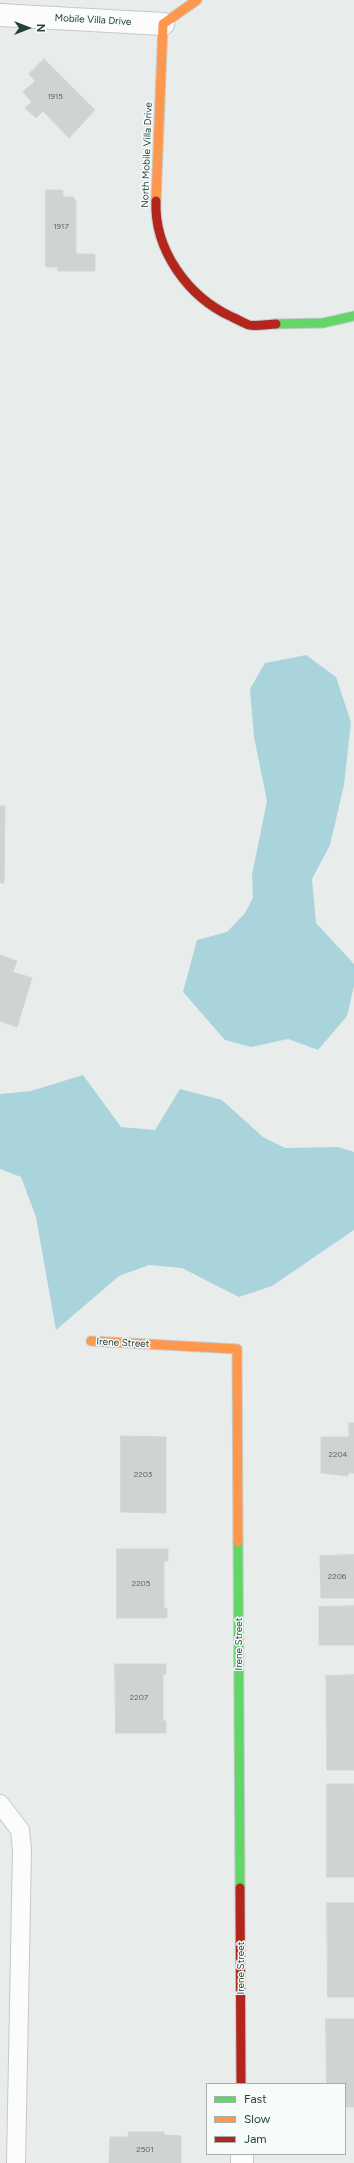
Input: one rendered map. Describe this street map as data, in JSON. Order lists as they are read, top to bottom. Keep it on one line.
{"streets":{"street":["Mobile Villa Drive","North Mobile Villa Drive","Irene Street"]},"crossings":[["Mobile Villa Drive","North Mobile Villa Drive"]],"house_numbers":["1915","1917","2204","2203","2206","2205","2207","2501"],"legend":["Fast","Slow","Jam"],"north":"right"}
